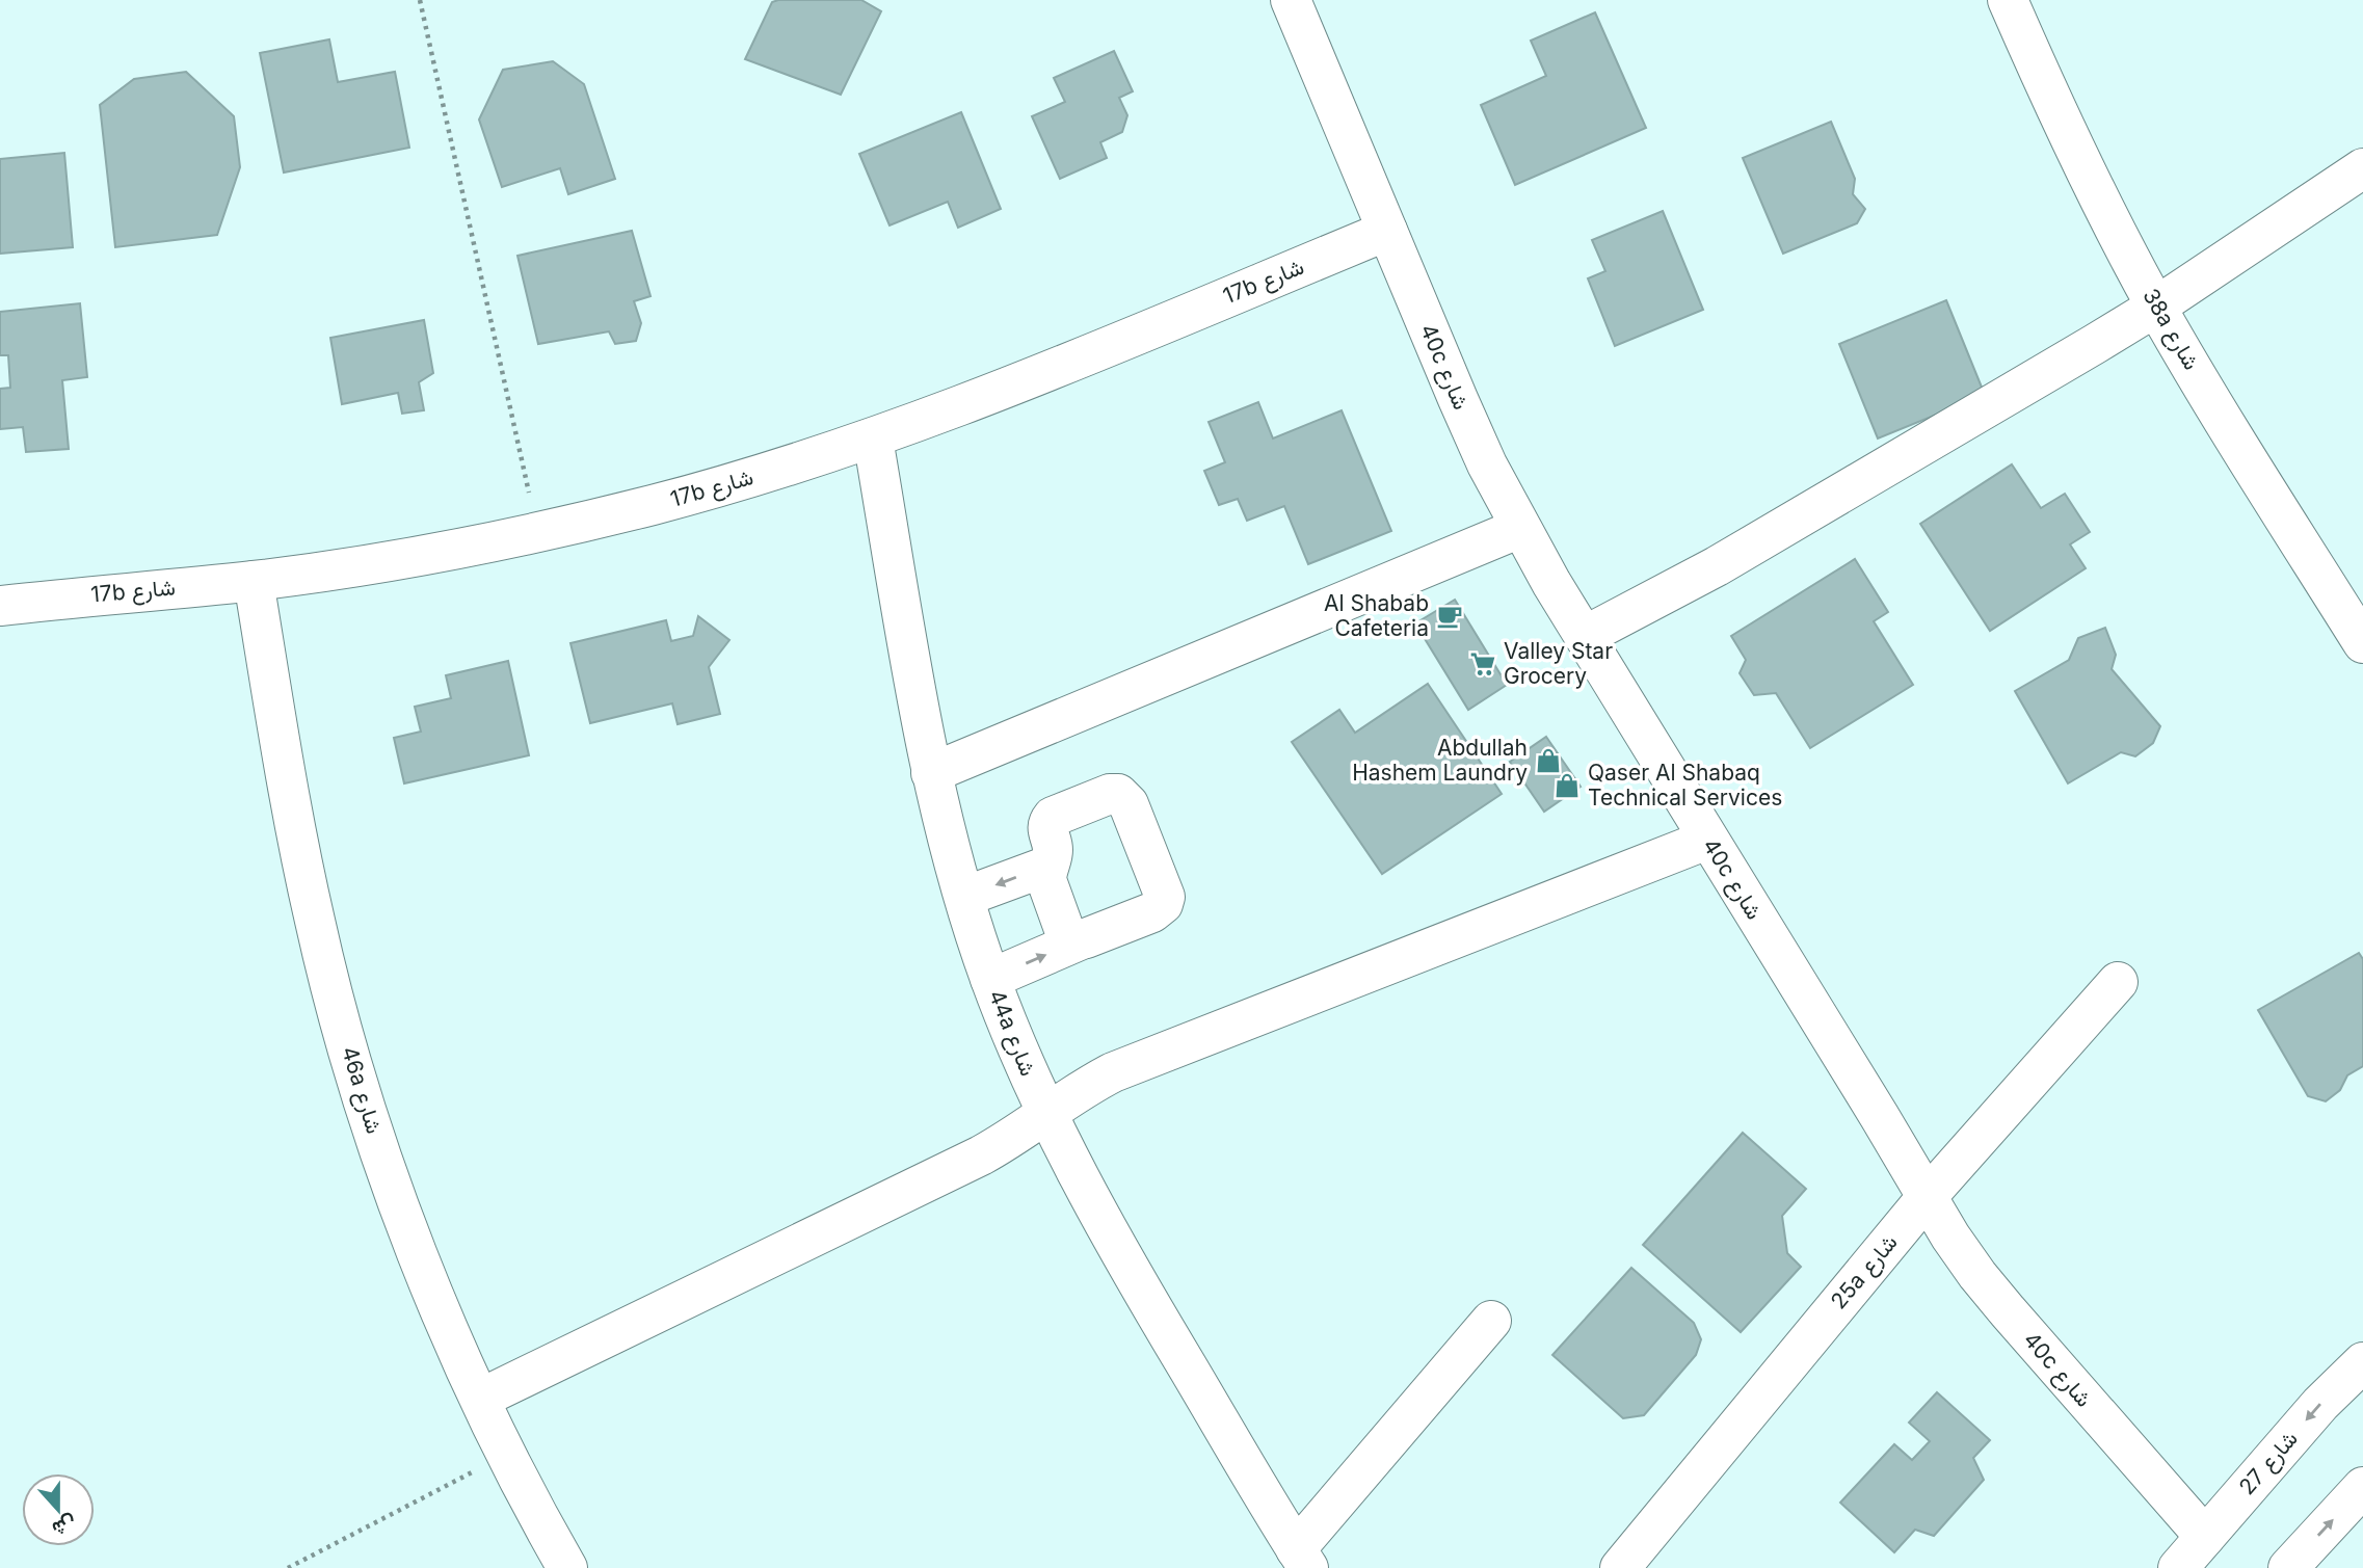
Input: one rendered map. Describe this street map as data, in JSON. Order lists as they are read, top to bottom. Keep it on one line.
{"streets":{"street":["17b شارع","38a شارع","40c شارع","44a شارع","46a شارع","25a شارع","شارع 27"]},"crossings":[["17b شارع","40c شارع"],["17b شارع","44a شارع"],["17b شارع","46a شارع"],["40c شارع","25a شارع"],["40c شارع","شارع 27"]],"places":{"cafe":["Al Shabab Cafeteria"],"supermarket":["Valley Star Grocery"],"shop":["Abdullah Hashem Laundry","Qaser Al Shabaq Technical Services"]},"north":"bottom"}
